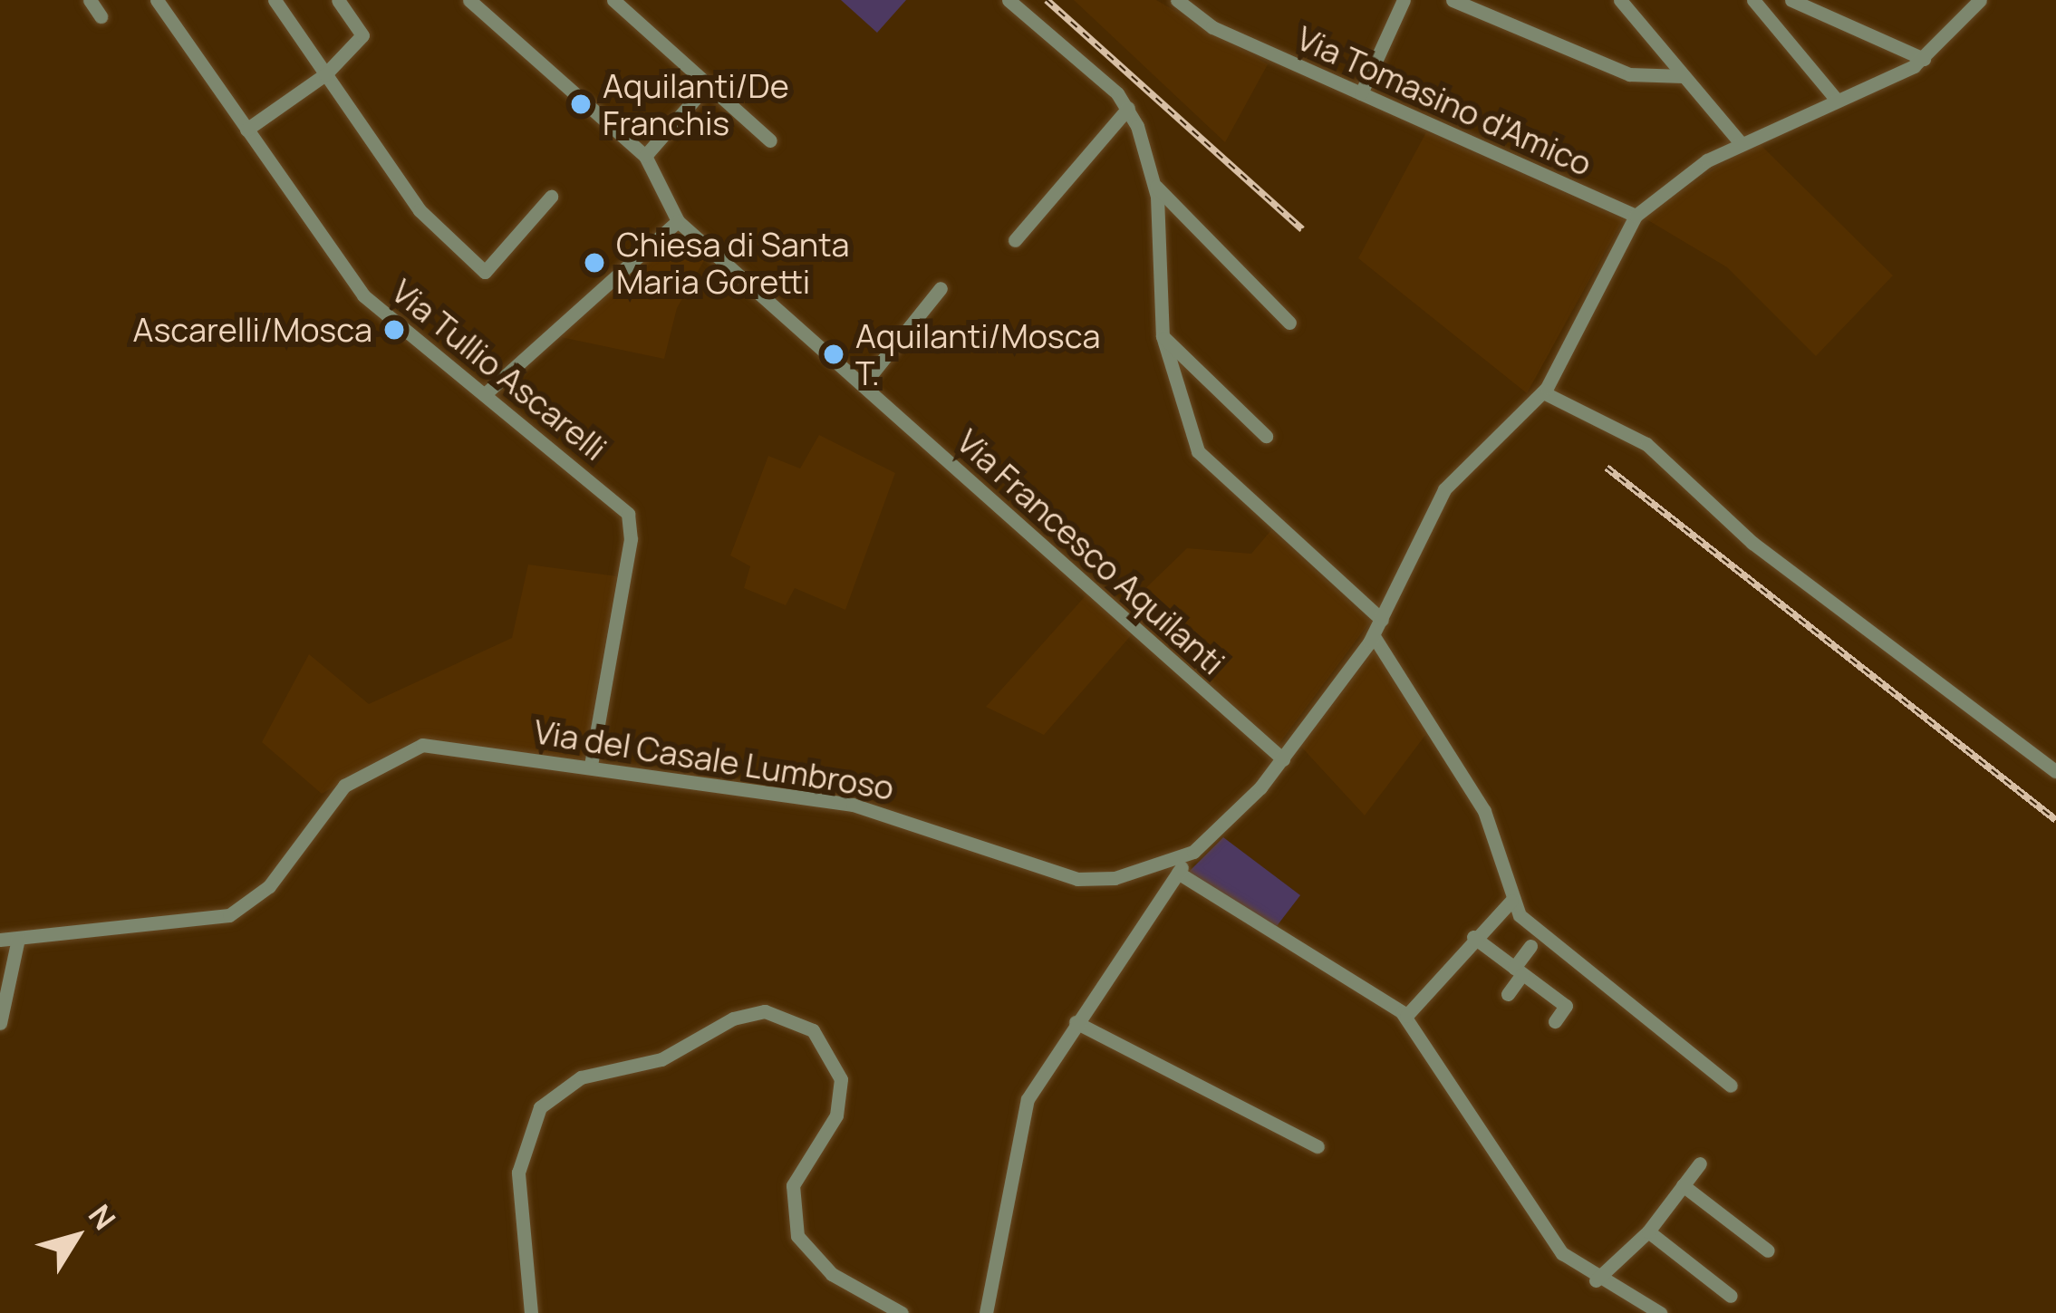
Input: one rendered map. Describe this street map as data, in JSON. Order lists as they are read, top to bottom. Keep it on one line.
{"streets":{"street":["Via Tomasino d'Amico","Via Tullio Ascarelli","Via Francesco Aquilanti","Via del Casale Lumbroso"]},"crossings":[["Via Tomasino d'Amico","Via del Casale Lumbroso"],["Via Tullio Ascarelli","Via del Casale Lumbroso"],["Via Francesco Aquilanti","Via del Casale Lumbroso"]],"places":["Aquilanti/De Franchis","Chiesa di Santa Maria Goretti","Ascarelli/Mosca","Aquilanti/Mosca T."],"north":"top right"}
